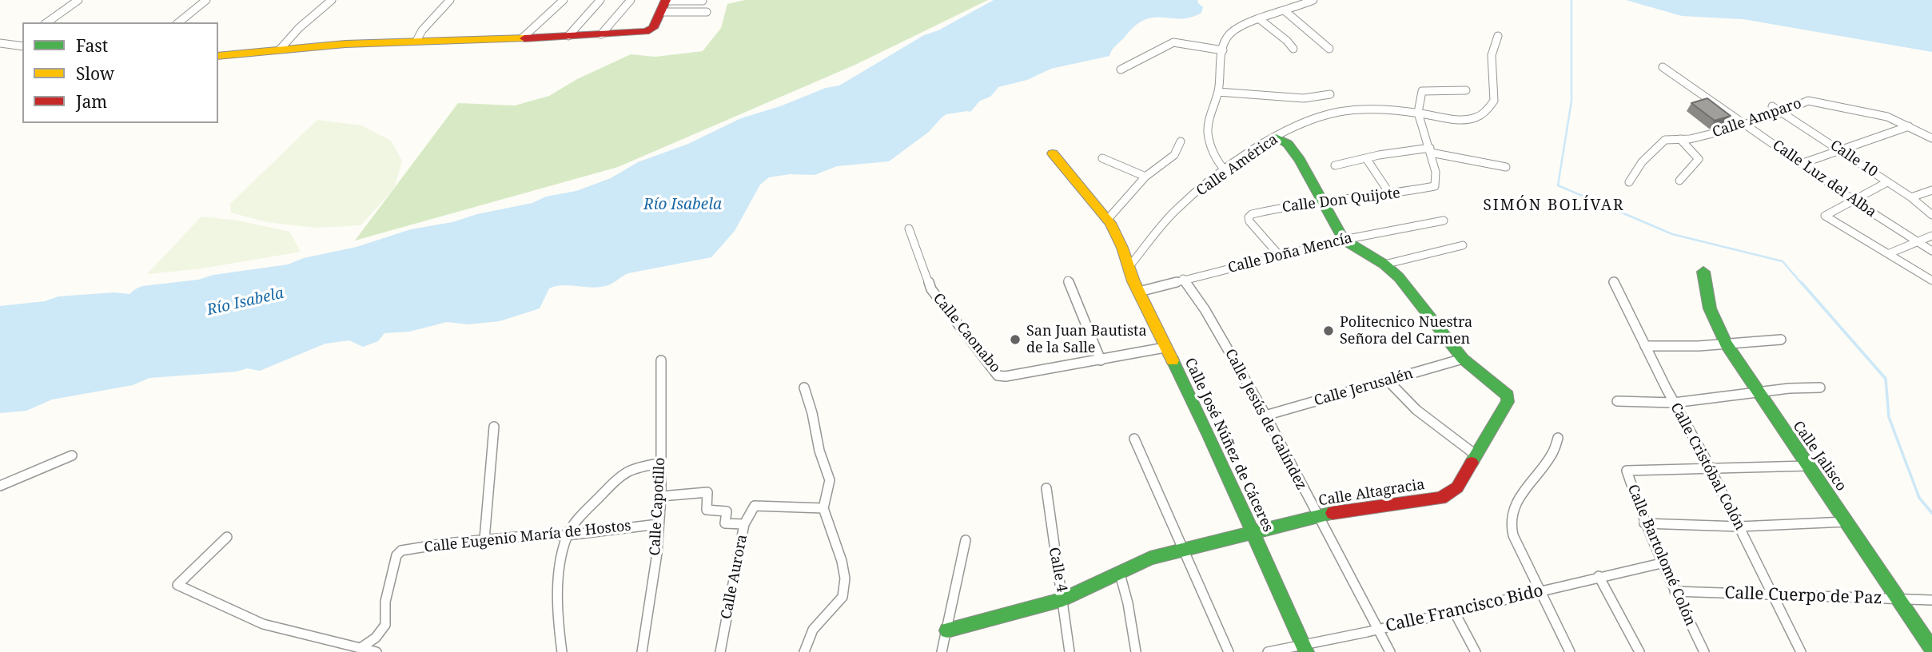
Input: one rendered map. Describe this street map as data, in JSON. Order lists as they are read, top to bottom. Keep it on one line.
{"streets":{"street":["Calle Amparo","Calle 10","Calle América","Calle Luz del Alba","Calle Don Quijote","Calle Doña Mencía","Calle Caonabo","Calle Jerusalén","Calle Jesús de Galíndez","Calle José Núñez de Cáceres","Calle Jalisco","Calle Cristóbal Colón","Calle Altagracia","Calle Capotillo","Calle Eugenio María de Hostos","Calle Bartolomé Colón","Calle 4","Calle Aurora","Calle Cuerpo de Paz","Calle Francisco Bido"]},"crossings":[["Calle Amparo","Calle 10"],["Calle Amparo","Calle Luz del Alba"],["Calle América","Calle José Núñez de Cáceres"],["Calle América","Calle Altagracia"],["Calle Don Quijote","Calle Doña Mencía"],["Calle Don Quijote","Calle Altagracia"],["Calle Doña Mencía","Calle Jesús de Galíndez"],["Calle Doña Mencía","Calle José Núñez de Cáceres"],["Calle Doña Mencía","Calle Altagracia"],["Calle Caonabo","Calle José Núñez de Cáceres"],["Calle Jerusalén","Calle Jesús de Galíndez"],["Calle Jerusalén","Calle Altagracia"],["Calle Jesús de Galíndez","Calle Altagracia"],["Calle Jesús de Galíndez","Calle Francisco Bido"],["Calle José Núñez de Cáceres","Calle Altagracia"],["Calle José Núñez de Cáceres","Calle Francisco Bido"],["Calle Jalisco","Calle Bartolomé Colón"],["Calle Jalisco","Calle Cuerpo de Paz"],["Calle Cristóbal Colón","Calle Bartolomé Colón"],["Calle Cristóbal Colón","Calle Cuerpo de Paz"],["Calle Altagracia","Calle 4"],["Calle Capotillo","Calle Eugenio María de Hostos"],["Calle Bartolomé Colón","Calle Cuerpo de Paz"],["Calle Bartolomé Colón","Calle Francisco Bido"]],"districts":["SIMÓN BOLÍVAR"],"water":["Río Isabela"],"places":["Politecnico Nuestra Señora del Carmen","San Juan Bautista de la Salle"],"legend":["Fast","Slow","Jam"]}
